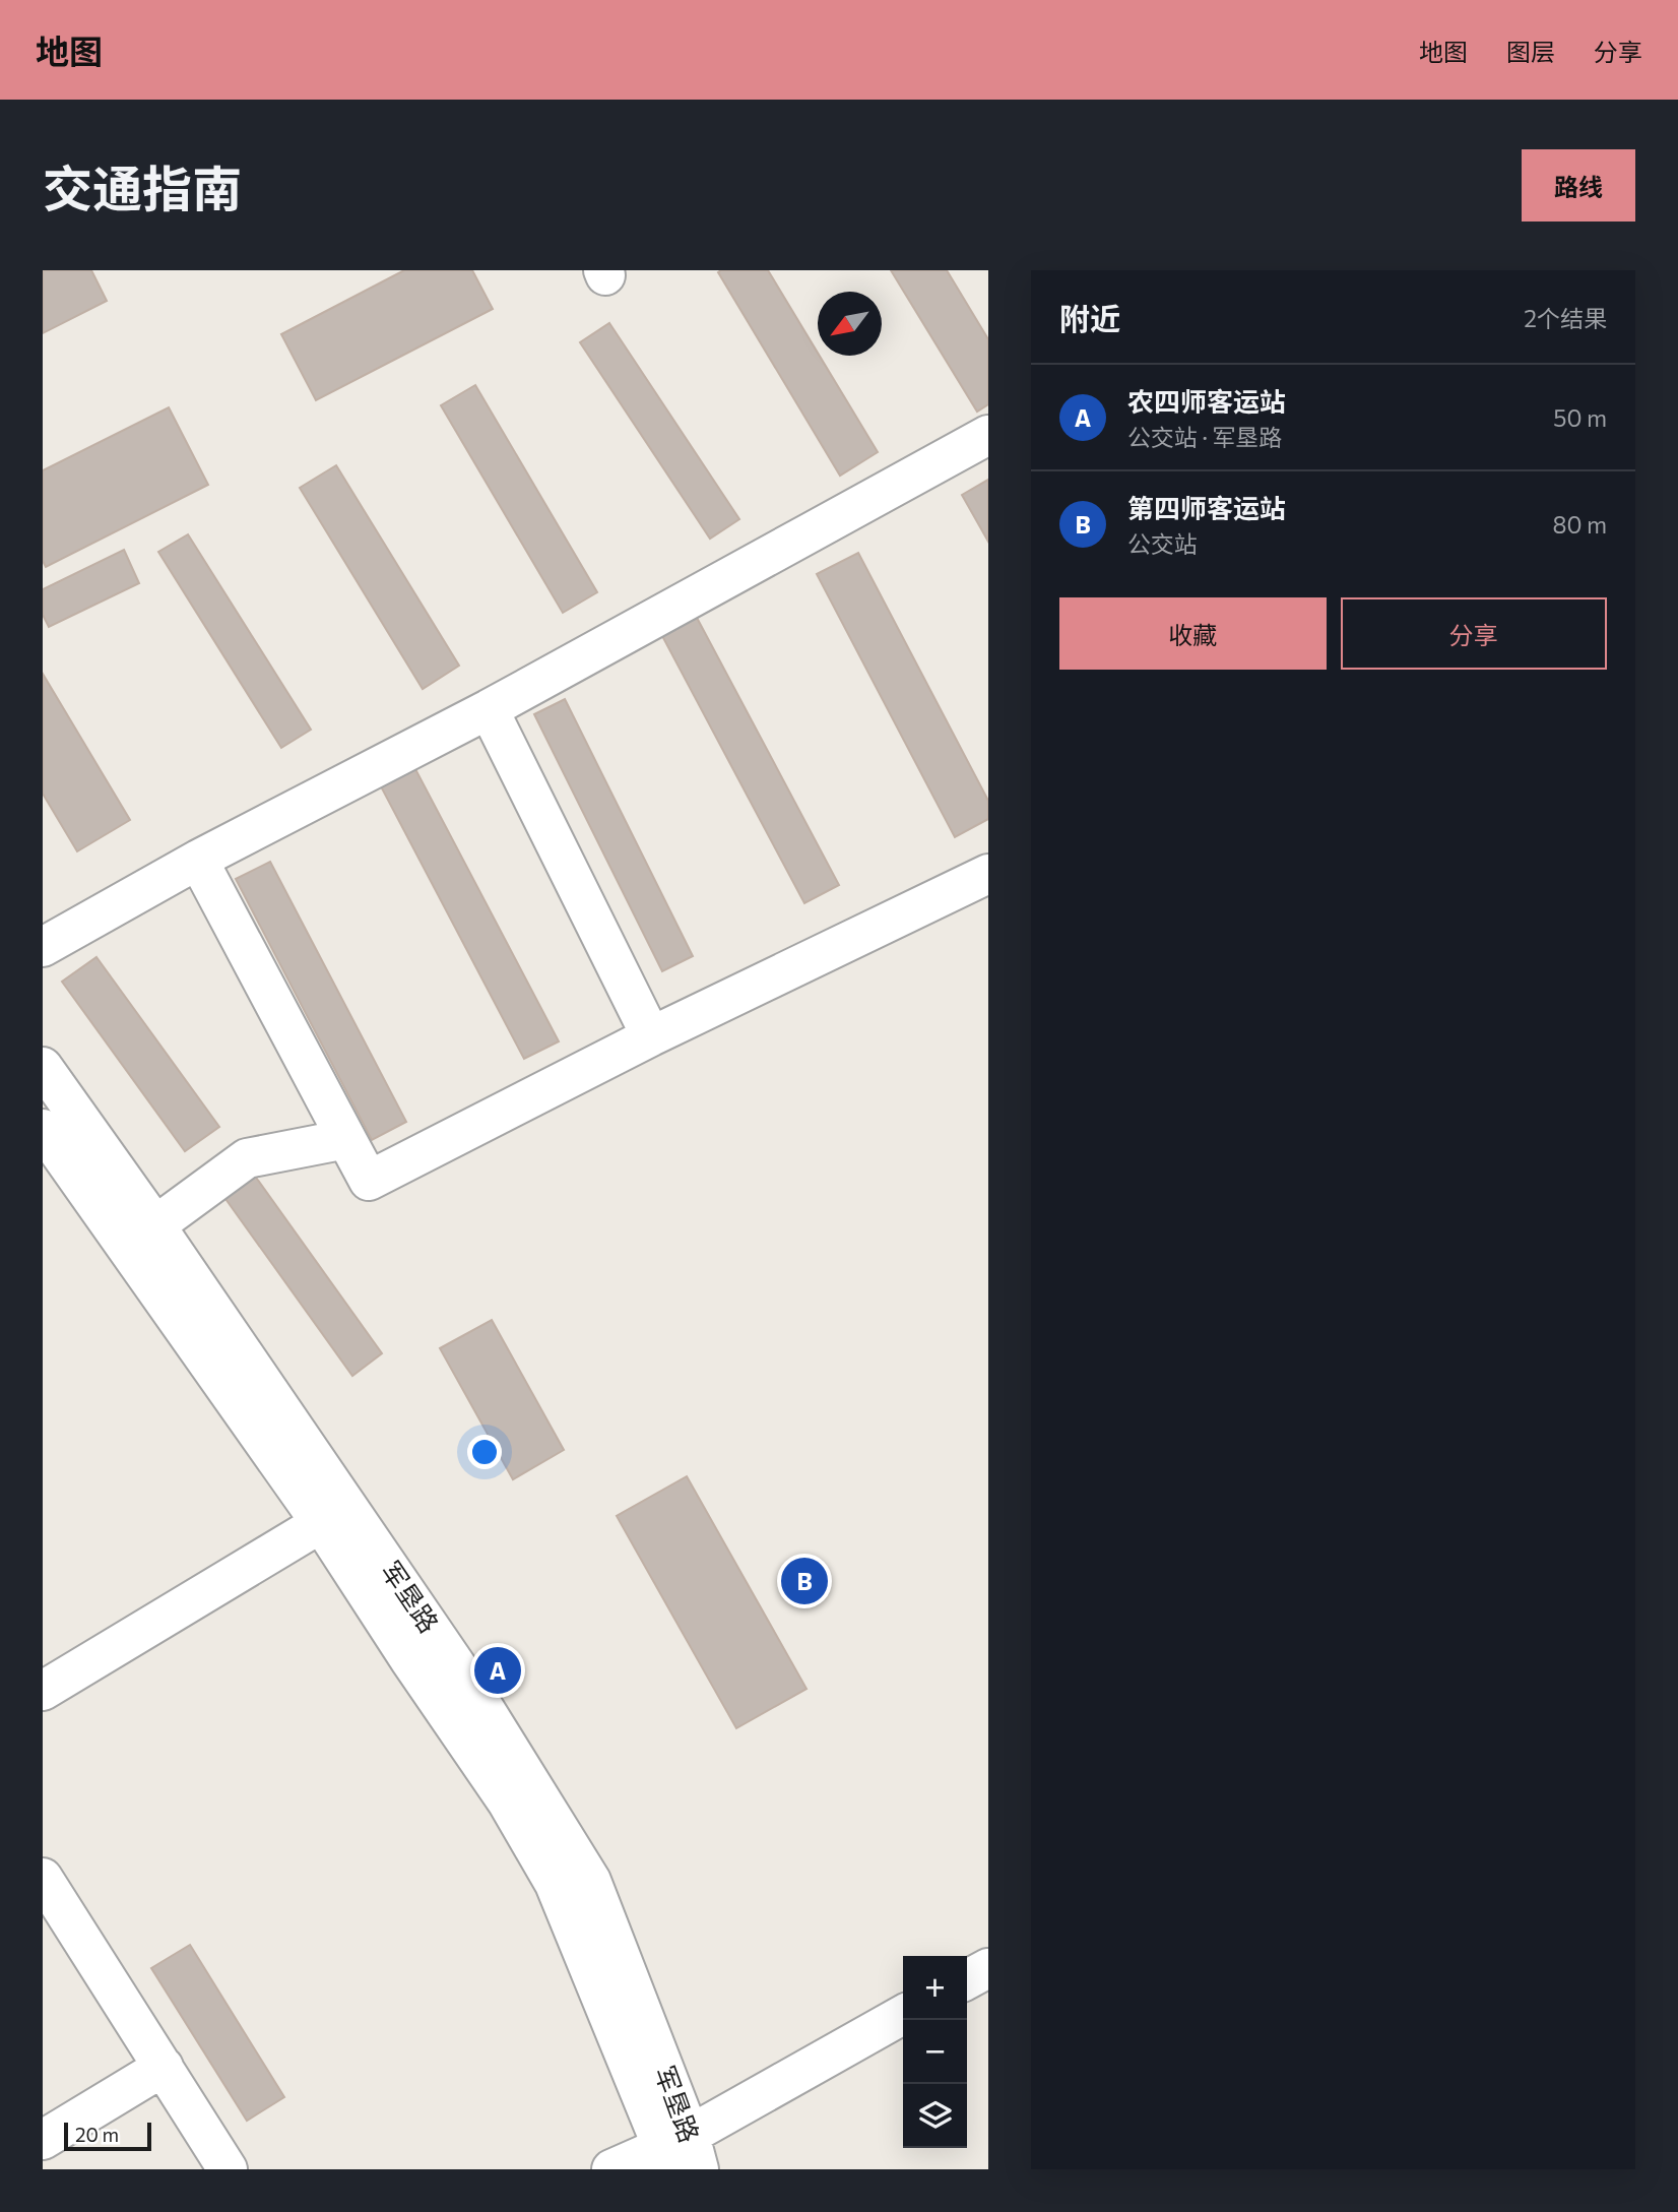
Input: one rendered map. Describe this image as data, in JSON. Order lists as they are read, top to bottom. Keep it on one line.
{"streets":{"street":["军垦路"]},"scale_bar":"20 m","north":"bottom left","page":{"header":"地图","nav":["地图","图层","分享"],"title":"交通指南","buttons":["路线",["收藏","分享"]],"heading":["附近","2个结果"],"list":[{"mark":"A","name":"农四师客运站","note":"公交站 · 军垦路","value":"50 m"},{"mark":"B","name":"第四师客运站","note":"公交站","value":"80 m"}],"pins":["B","A"],"map_buttons":["+","−"],"scale":"20 m"}}
